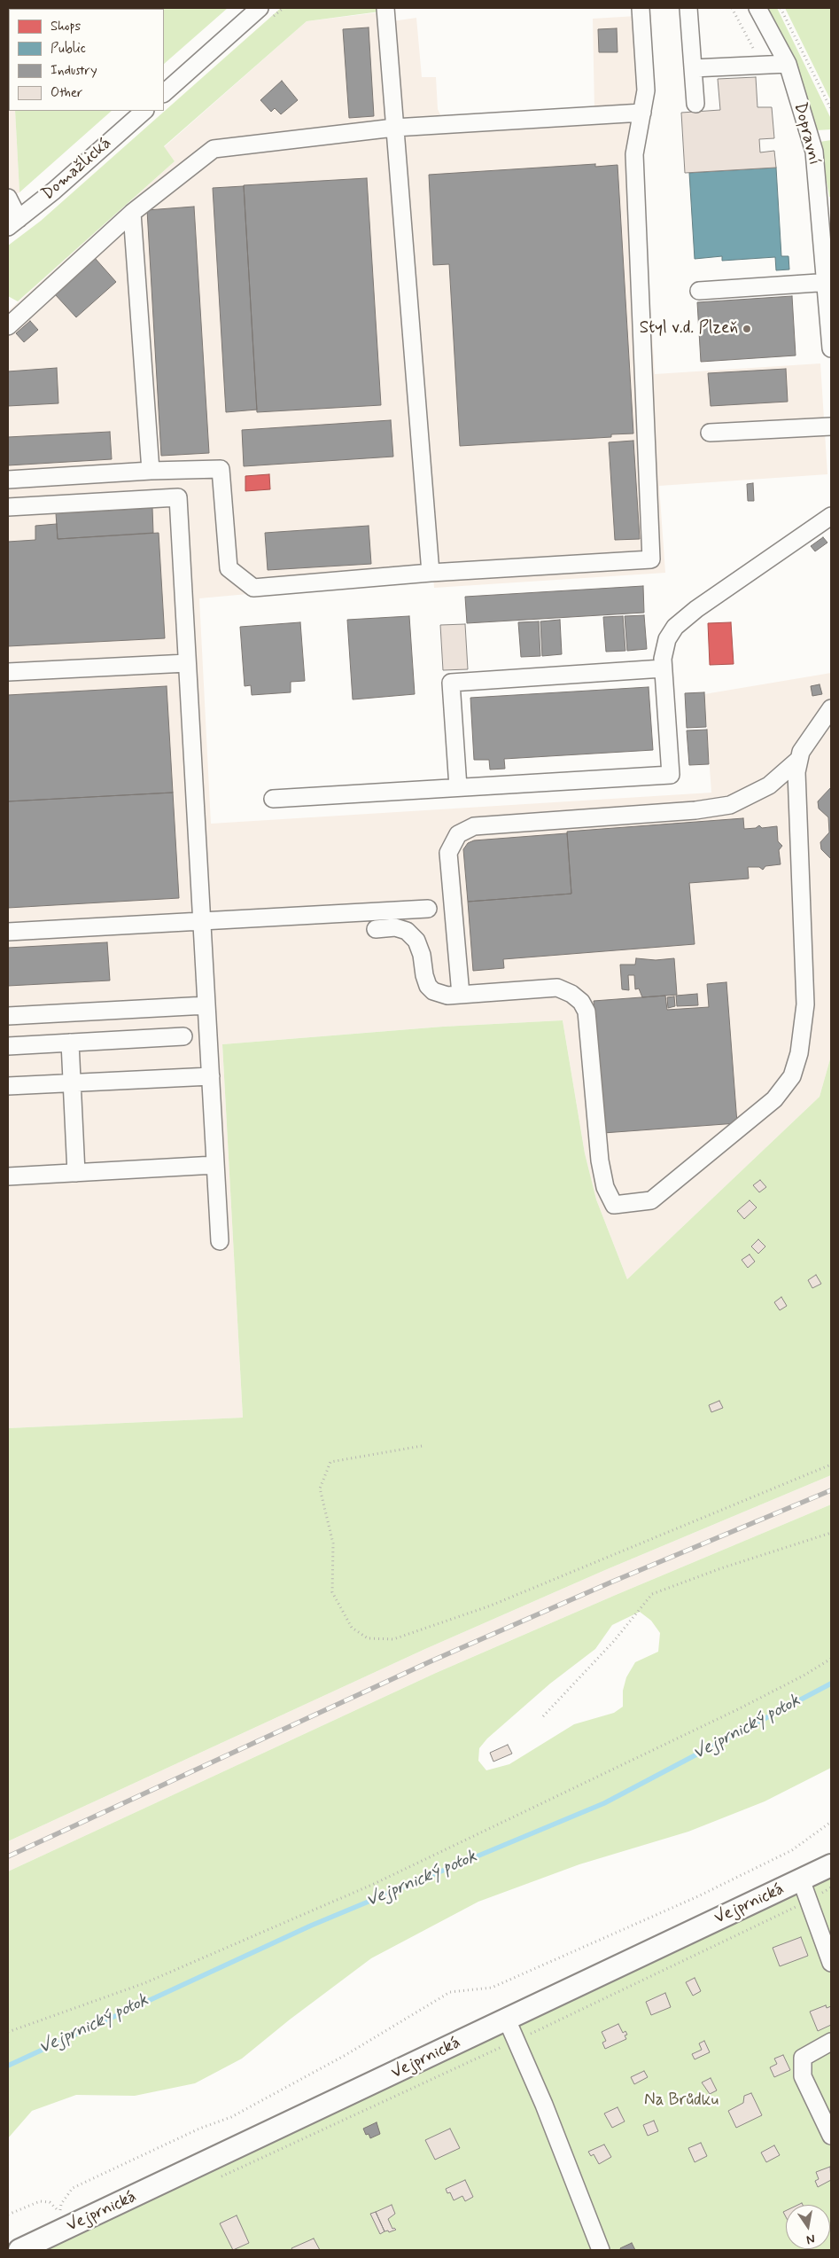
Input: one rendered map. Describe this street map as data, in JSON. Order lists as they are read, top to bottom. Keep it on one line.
{"streets":{"main road":["Vejprnická"],"street":["Dopravní","Domažlická"]},"water":["Vejprnický potok"],"parks":["Na Brůdku"],"places":["Styl v.d. Plzeň"],"legend":["Shops","Public","Industry","Other"],"north":"bottom"}
